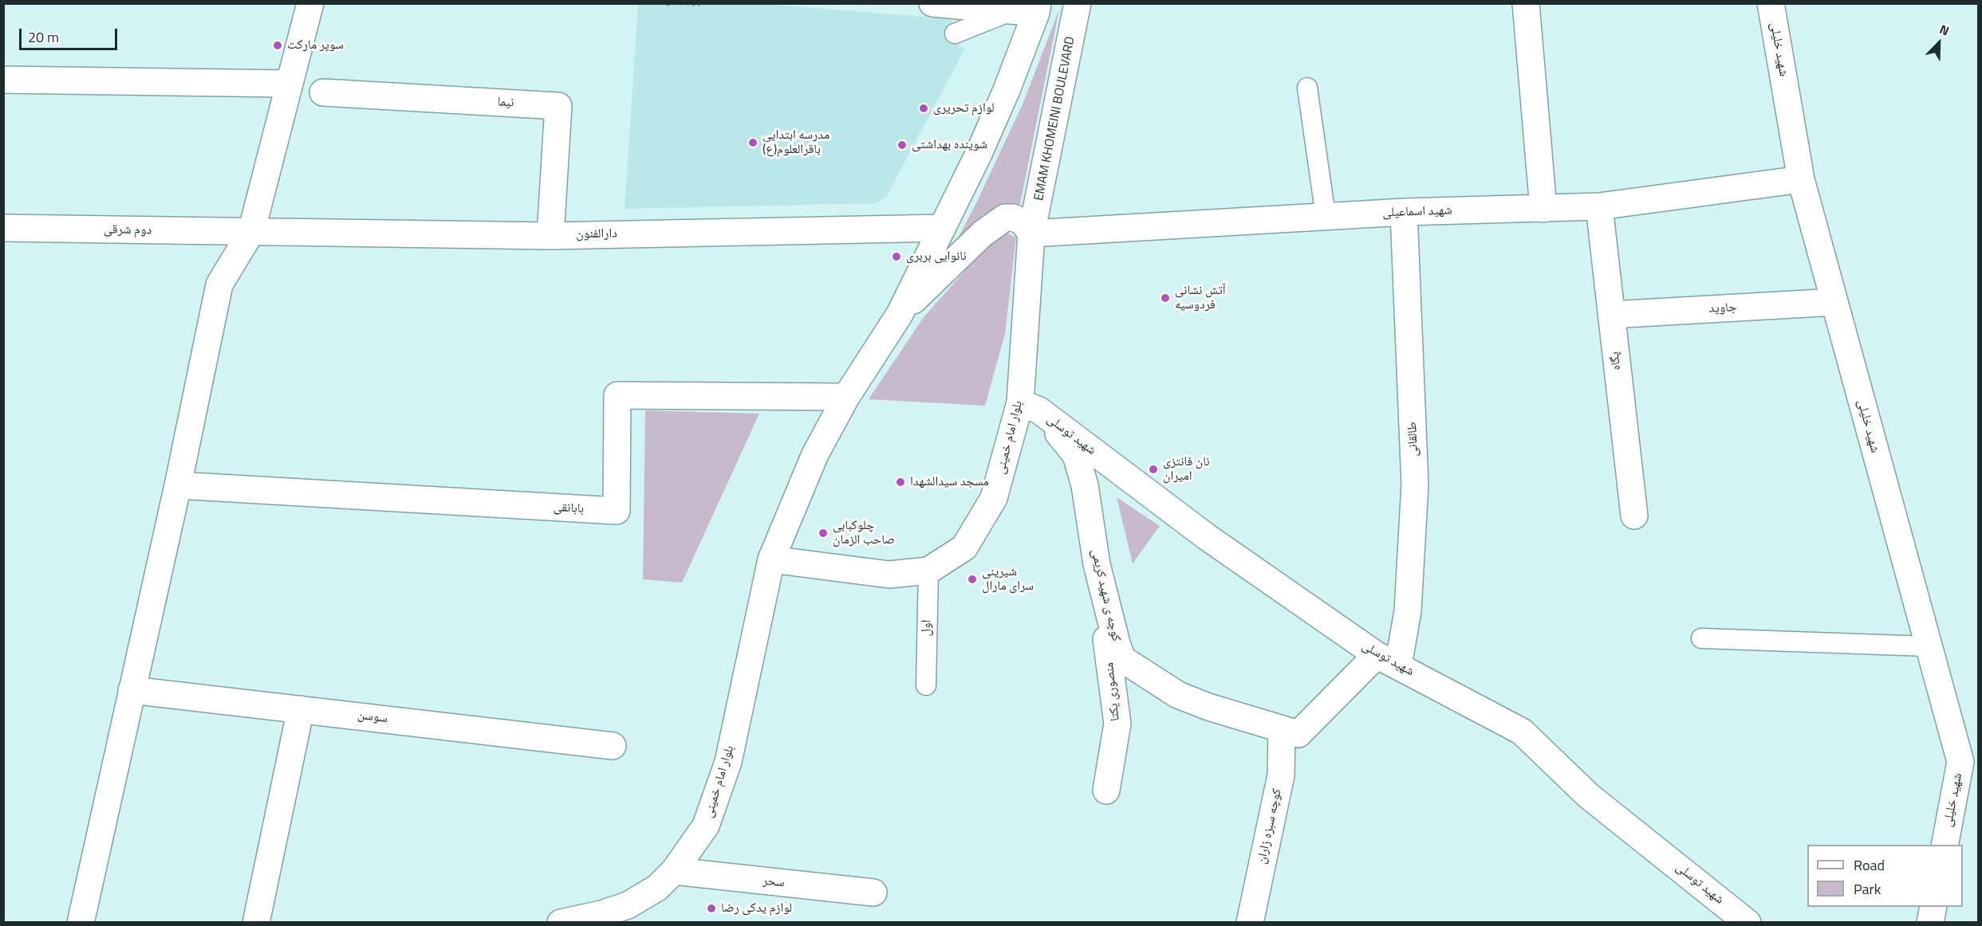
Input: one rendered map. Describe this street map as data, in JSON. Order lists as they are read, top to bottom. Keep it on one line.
{"streets":{"street":["شهید خلیلی","نیما","EMAM KHOMEINI BOULEVARD","شهید اسماعیلی","دوم شرقی","دارالفنون","جاوید","پگاه","شهید توسلی","بلوار امام خمینی","طالقانی","بابانقی","کوچه ی شهید کریمی","منصوری یکتا","سوسن","کوچه سبزه زاران","سحر"],"lane":["اول"]},"crossings":[["شهید خلیلی","شهید اسماعیلی"],["شهید خلیلی","جاوید"],["نیما","دارالفنون"],["EMAM KHOMEINI BOULEVARD","شهید اسماعیلی"],["EMAM KHOMEINI BOULEVARD","بلوار امام خمینی"],["شهید اسماعیلی","پگاه"],["شهید اسماعیلی","بلوار امام خمینی"],["شهید اسماعیلی","طالقانی"],["دوم شرقی","دارالفنون"],["دارالفنون","بلوار امام خمینی"],["جاوید","پگاه"],["شهید توسلی","بلوار امام خمینی"],["شهید توسلی","طالقانی"],["شهید توسلی","کوچه ی شهید کریمی"],["بلوار امام خمینی","بابانقی"],["بلوار امام خمینی","کوچه ی شهید کریمی"],["بلوار امام خمینی","اول"],["بلوار امام خمینی","سحر"],["کوچه ی شهید کریمی","منصوری یکتا"],["کوچه ی شهید کریمی","کوچه سبزه زاران"]],"places":["سوپر مارکت","لوازم تحریری","مدرسه ابتدایی باقرالعلوم(ع)","شوینده بهداشتی","نانوایی بربری","آتش نشانی فردوسیه","نان فانتزی امیران","مسجد سیدالشهدا","چلوکبابی صاحب الزمان","شیرینی سرای مارال","لوازم یدکی رضا"],"legend":["Road","Park"],"scale_bar":"20 m","north":"top right"}
